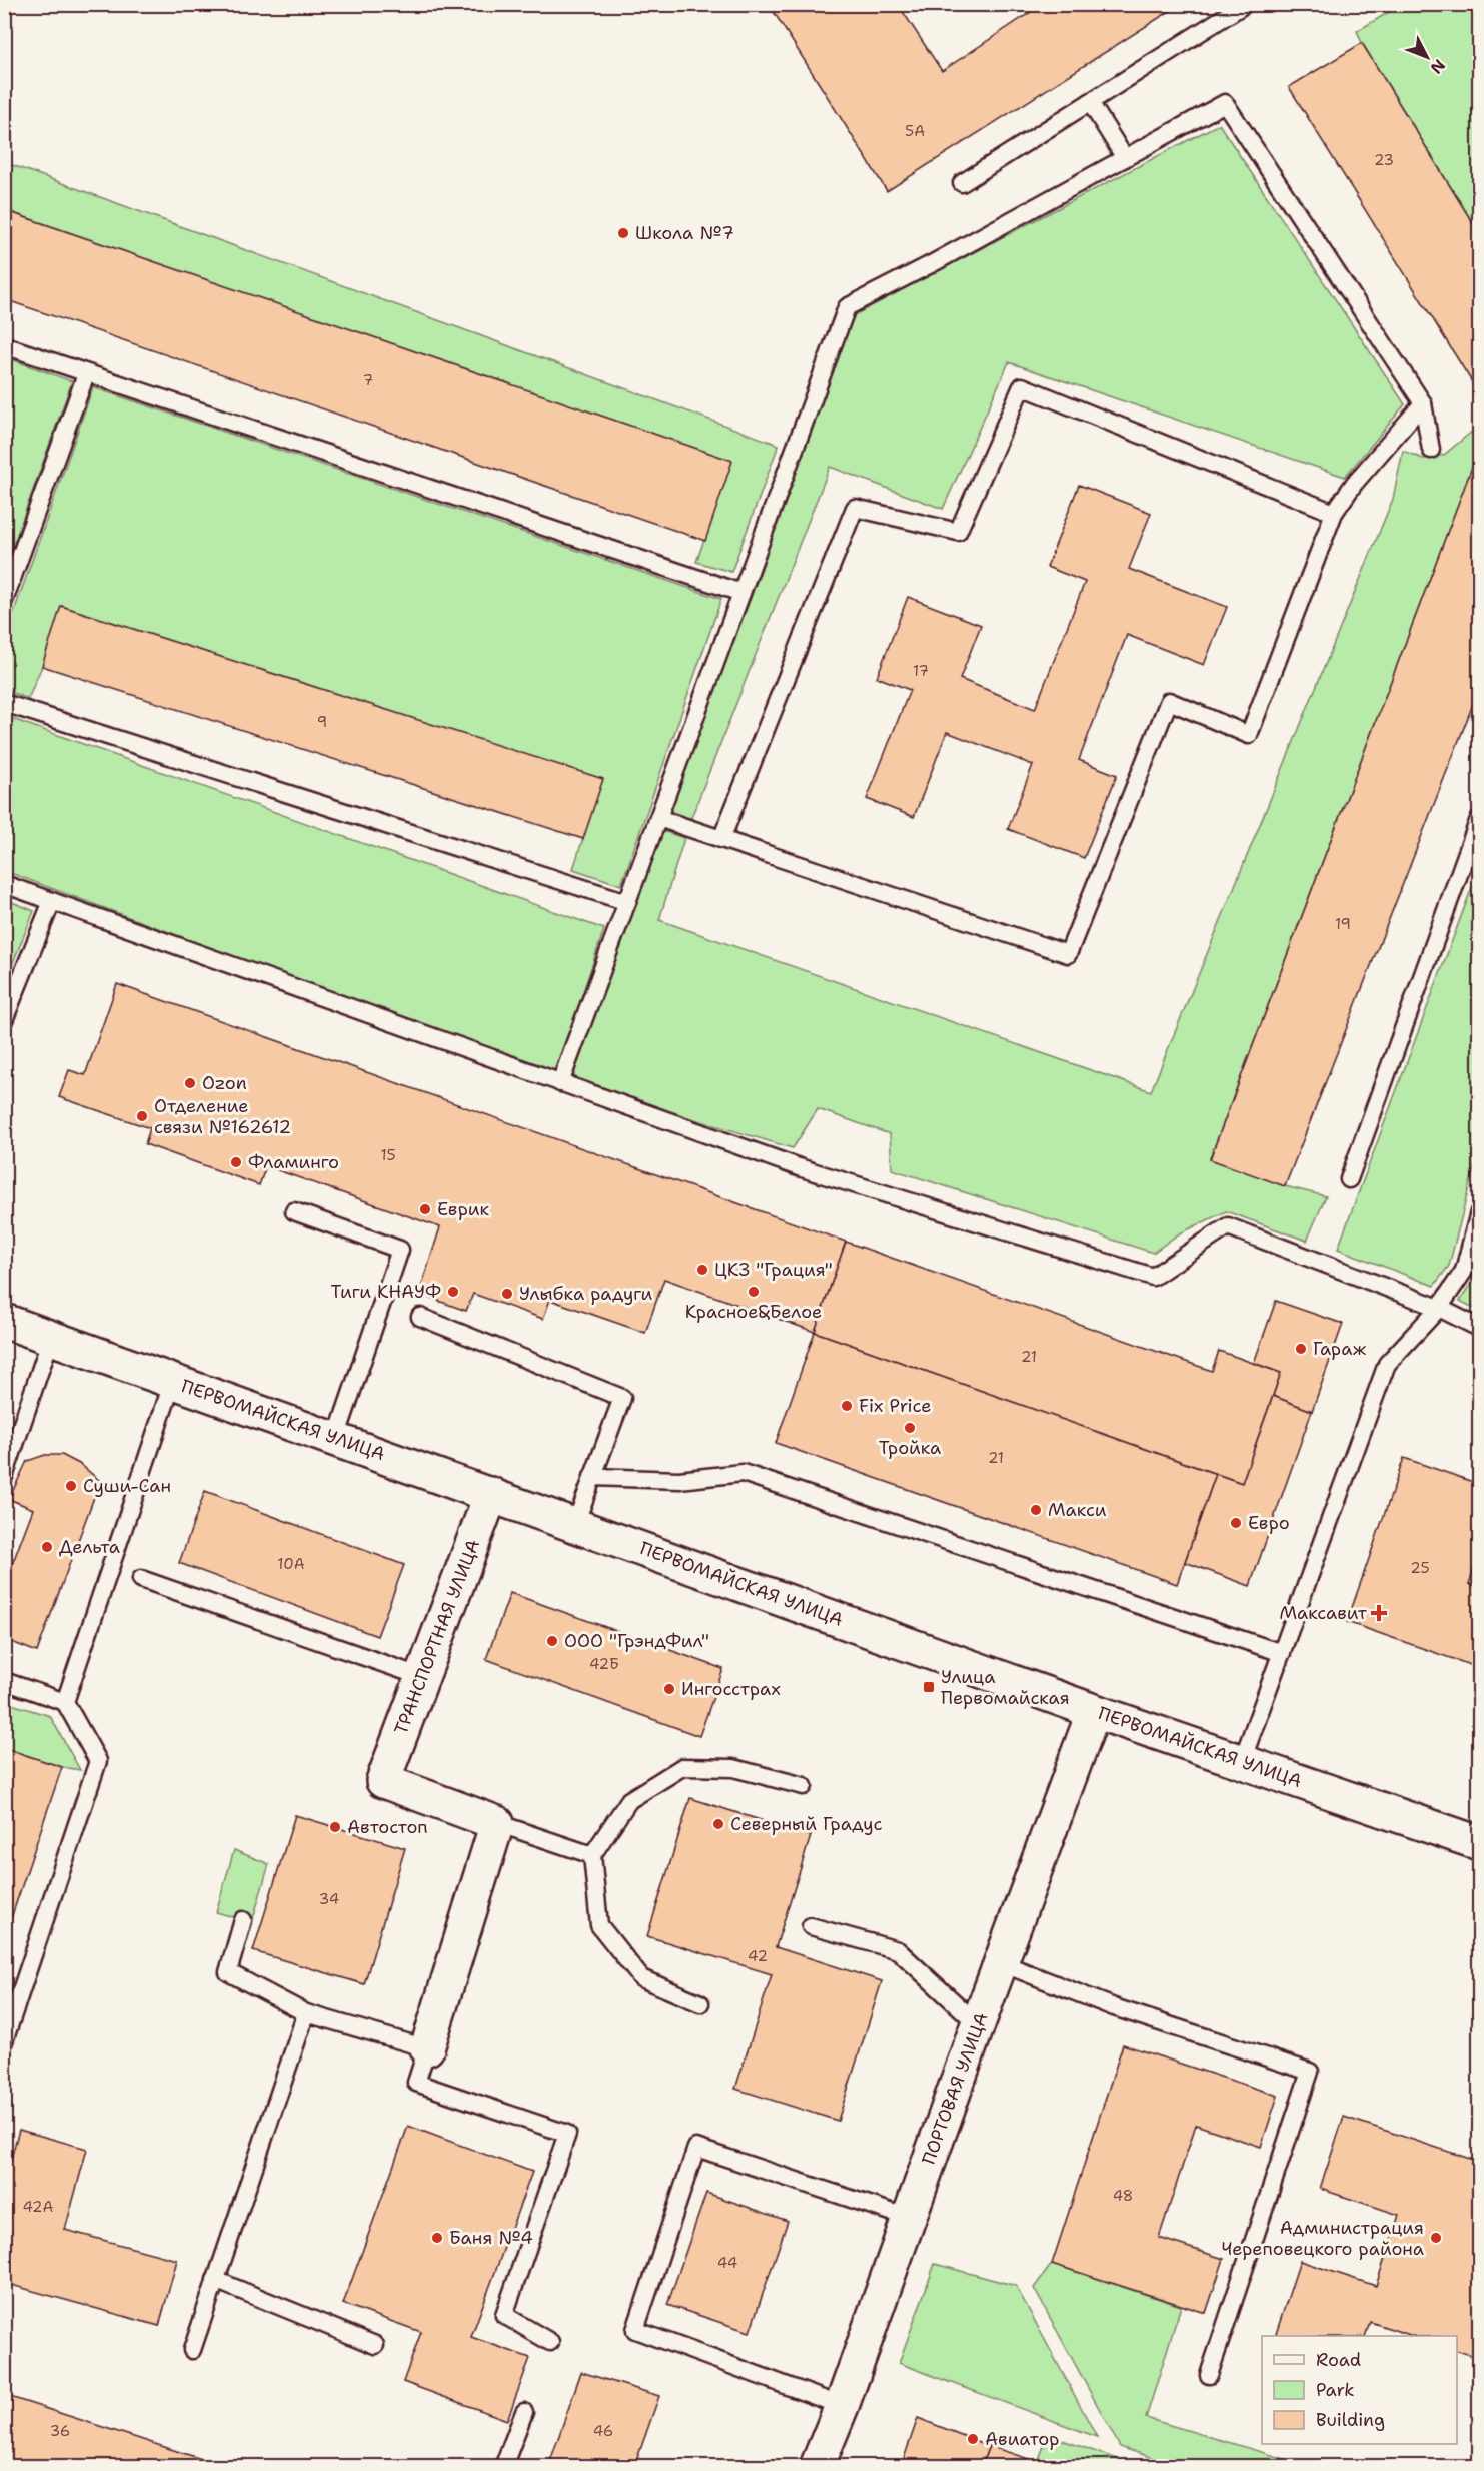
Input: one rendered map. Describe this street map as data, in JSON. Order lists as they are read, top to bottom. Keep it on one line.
{"streets":{"street":["ПЕРВОМАЙСКАЯ УЛИЦА","ТРАНСПОРТНАЯ УЛИЦА","ПОРТОВАЯ УЛИЦА"]},"crossings":[["ПЕРВОМАЙСКАЯ УЛИЦА","ТРАНСПОРТНАЯ УЛИЦА"],["ПЕРВОМАЙСКАЯ УЛИЦА","ПОРТОВАЯ УЛИЦА"]],"places":{"other":["Школа №7","Ozon","Отделение связи №162612","Фламинго","Еврик","ЦКЗ \"Грация\"","Тиги КНАУФ","Красное&Белое","Улыбка радуги","Гараж","Fix Price","Тройка","Суши-Сан","Макси","Евро","Дельта","ООО \"ГрэндФил\"","Ингосстрах","Северный Градус","Автостоп","Баня №4","Администрация Череповецкого района","Авиатор"],"health":["Максавит"],"transit":["Улица Первомайская"]},"house_numbers":["5А","23","7","17","9","19","15","21","21","10А","25","42Б","34","42","48","42А","44","36","46"],"legend":["Road","Park","Building"],"north":"bottom right"}
